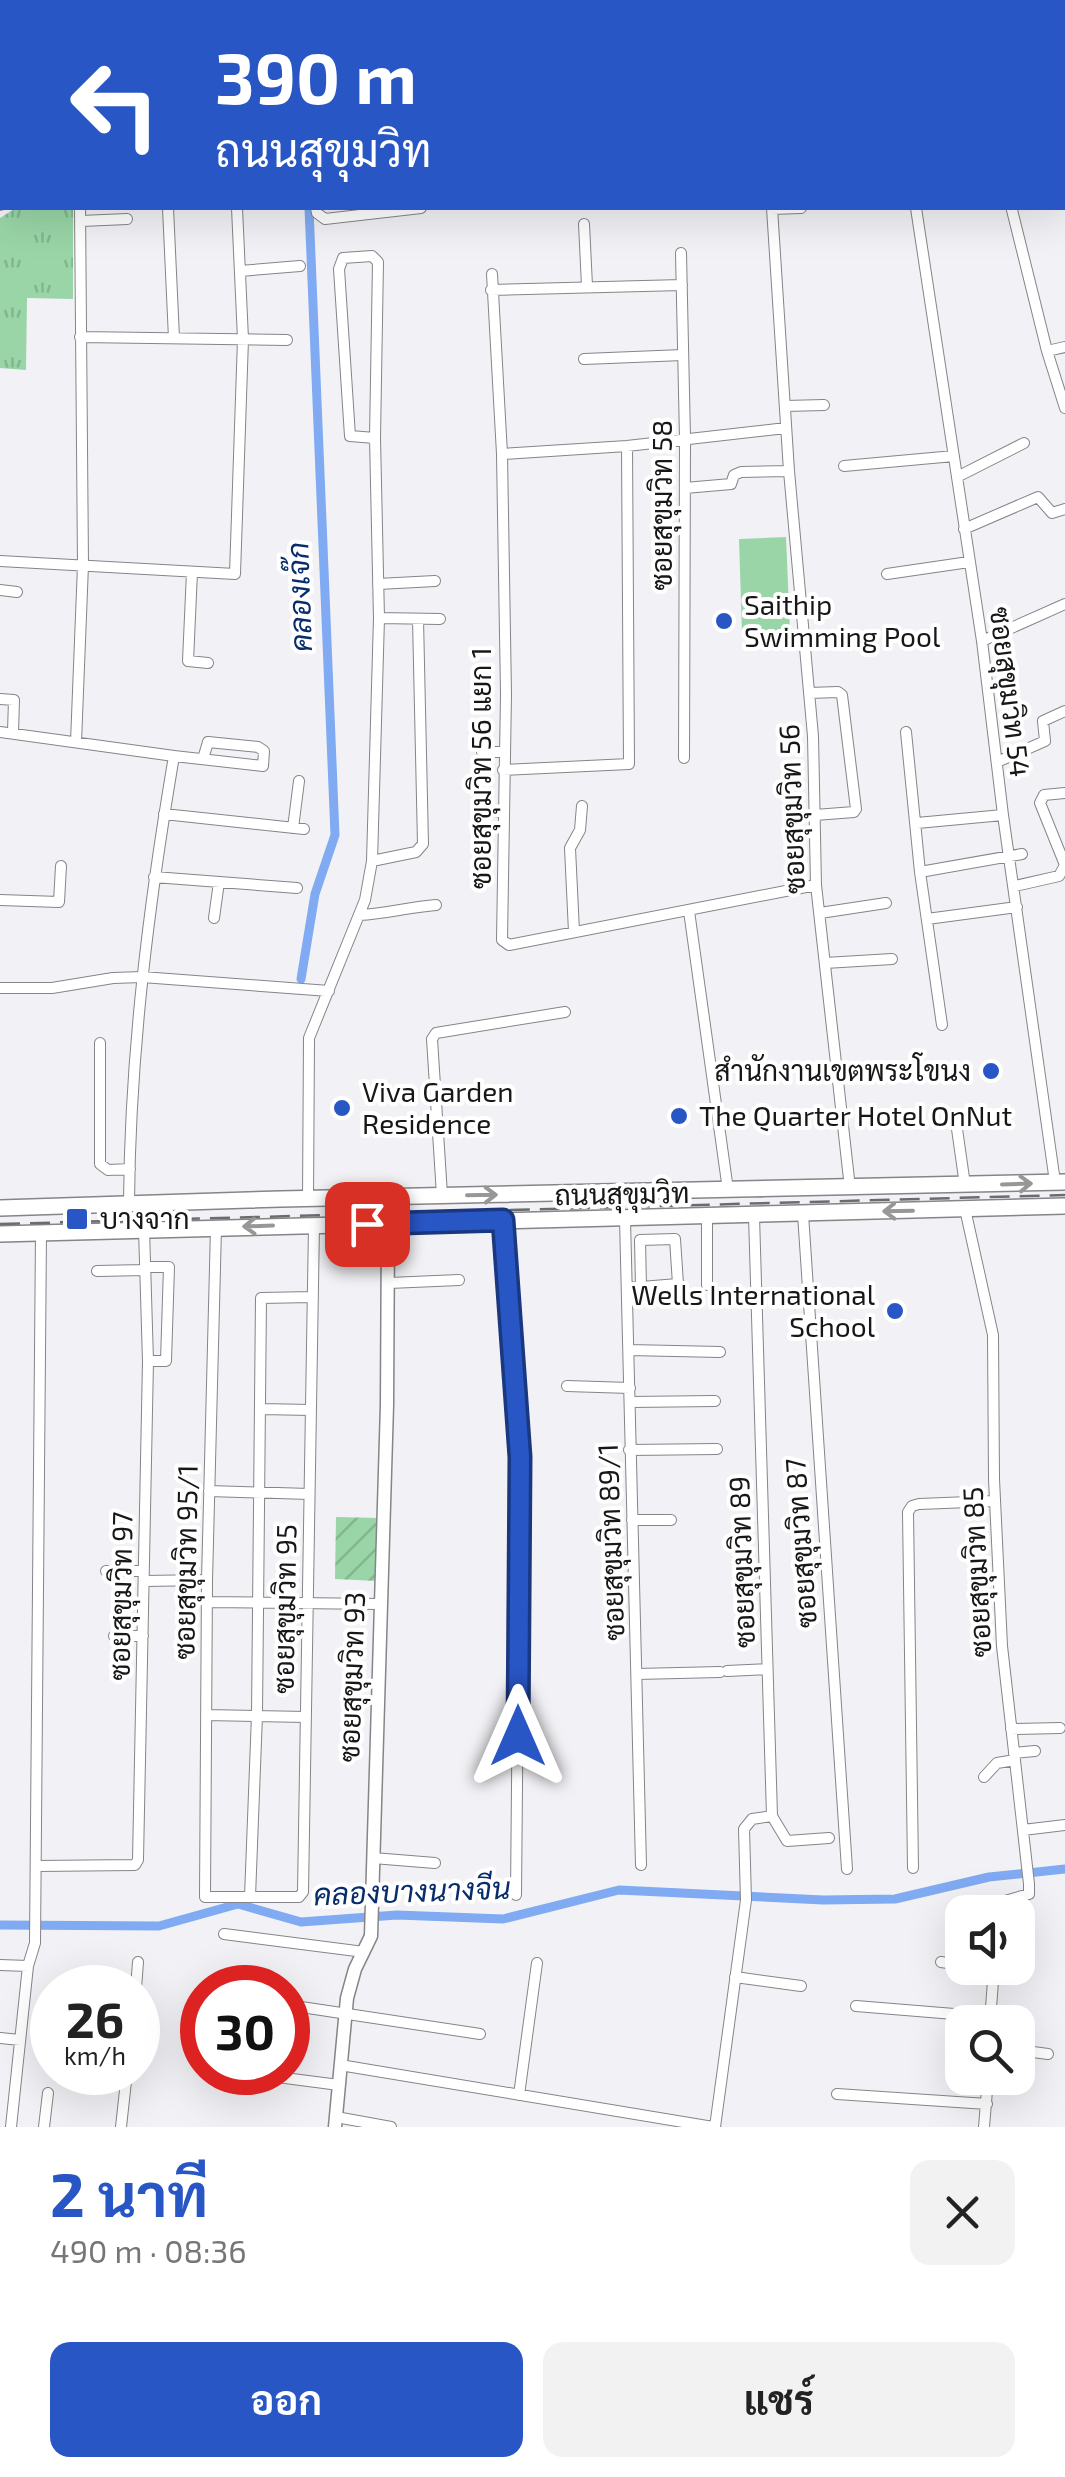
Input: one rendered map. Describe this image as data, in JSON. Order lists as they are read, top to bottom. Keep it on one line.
{"streets":{"main road":["ถนนสุขุมวิท"],"street":["ซอยสุขุมวิท 58","ซอยสุขุมวิท 54","ซอยสุขุมวิท 56 แยก 1","ซอยสุขุมวิท 56","ซอยสุขุมวิท 89/1","ซอยสุขุมวิท 87","ซอยสุขุมวิท 95/1","ซอยสุขุมวิท 89","ซอยสุขุมวิท 85","ซอยสุขุมวิท 97","ซอยสุขุมวิท 95","ซอยสุขุมวิท 93"]},"crossings":[["ซอยสุขุมวิท 58","ซอยสุขุมวิท 56 แยก 1"],["ซอยสุขุมวิท 54","ถนนสุขุมวิท"],["ซอยสุขุมวิท 56 แยก 1","ซอยสุขุมวิท 56"],["ซอยสุขุมวิท 56","ถนนสุขุมวิท"],["ถนนสุขุมวิท","ซอยสุขุมวิท 89/1"],["ถนนสุขุมวิท","ซอยสุขุมวิท 87"],["ถนนสุขุมวิท","ซอยสุขุมวิท 95/1"],["ถนนสุขุมวิท","ซอยสุขุมวิท 89"],["ถนนสุขุมวิท","ซอยสุขุมวิท 85"],["ถนนสุขุมวิท","ซอยสุขุมวิท 97"],["ถนนสุขุมวิท","ซอยสุขุมวิท 95"],["ถนนสุขุมวิท","ซอยสุขุมวิท 93"],["ซอยสุขุมวิท 95/1","ซอยสุขุมวิท 95"]],"water":["คลองเจ๊ก","คลองบางนางจีน"],"places":{"other":["Saithip Swimming Pool","สำนักงานเขตพระโขนง","Viva Garden Residence","The Quarter Hotel OnNut","Wells International School"],"transit":["บางจาก"]},"page":{"turn":["390 m","ถนนสุขุมวิท"],"speed":"26 km/h","limit":"30","heading":["2 นาที","490 m · 08:36"],"buttons":["ออก","แชร์"]}}
